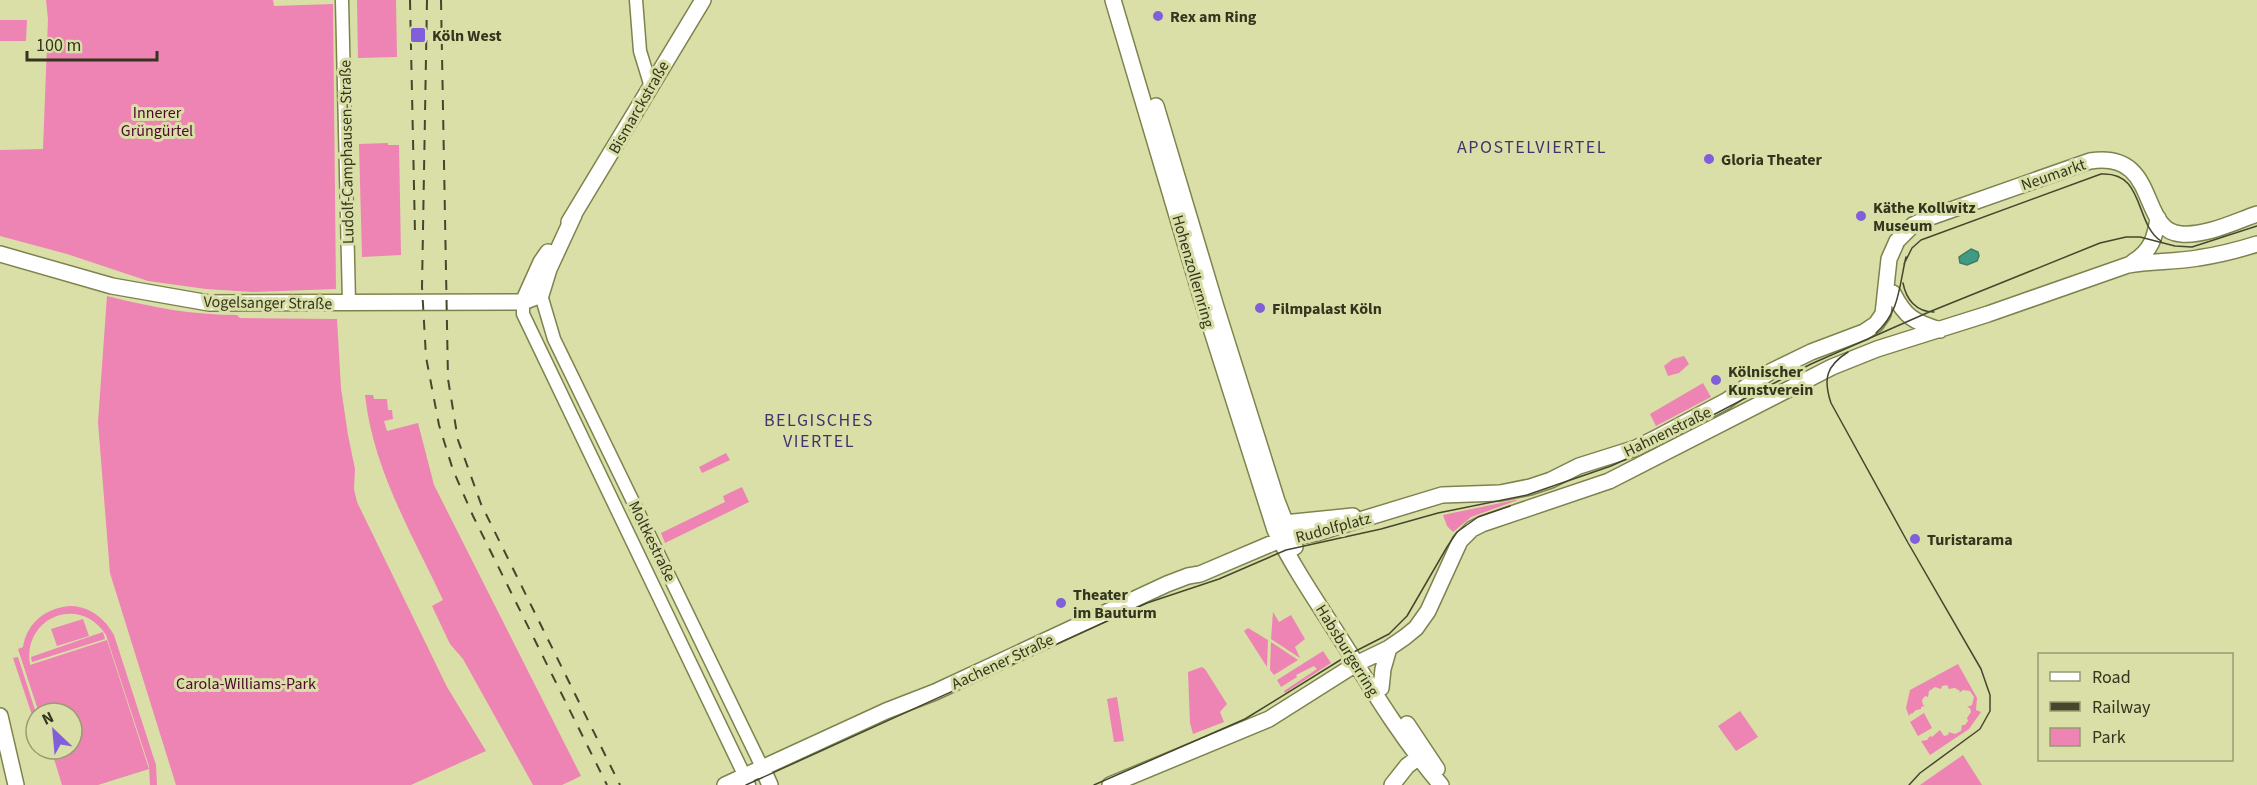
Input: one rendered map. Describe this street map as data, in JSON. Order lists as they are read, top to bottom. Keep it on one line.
{"streets":{"main road":["Bismarckstraße","Neumarkt","Hohenzollernring","Vogelsanger Straße","Hahnenstraße","Rudolfplatz","Moltkestraße","Habsburgerring","Aachener Straße"],"street":["Ludolf-Camphausen-Straße"]},"crossings":[["Bismarckstraße","Vogelsanger Straße"],["Bismarckstraße","Moltkestraße"],["Ludolf-Camphausen-Straße","Vogelsanger Straße"],["Neumarkt","Hahnenstraße"],["Hohenzollernring","Rudolfplatz"],["Hohenzollernring","Habsburgerring"],["Hohenzollernring","Aachener Straße"],["Vogelsanger Straße","Moltkestraße"],["Hahnenstraße","Rudolfplatz"],["Rudolfplatz","Habsburgerring"],["Rudolfplatz","Aachener Straße"],["Moltkestraße","Aachener Straße"],["Habsburgerring","Aachener Straße"]],"districts":["APOSTELVIERTEL","BELGISCHES VIERTEL"],"parks":["Innerer Grüngürtel","Carola-Williams-Park"],"places":{"other":["Rex am Ring","Gloria Theater","Käthe Kollwitz Museum","Filmpalast Köln","Kölnischer Kunstverein","Turistarama","Theater im Bauturm"],"transit":["Köln West"]},"legend":["Road","Railway","Park"],"scale_bar":"100 m","north":"top left"}
